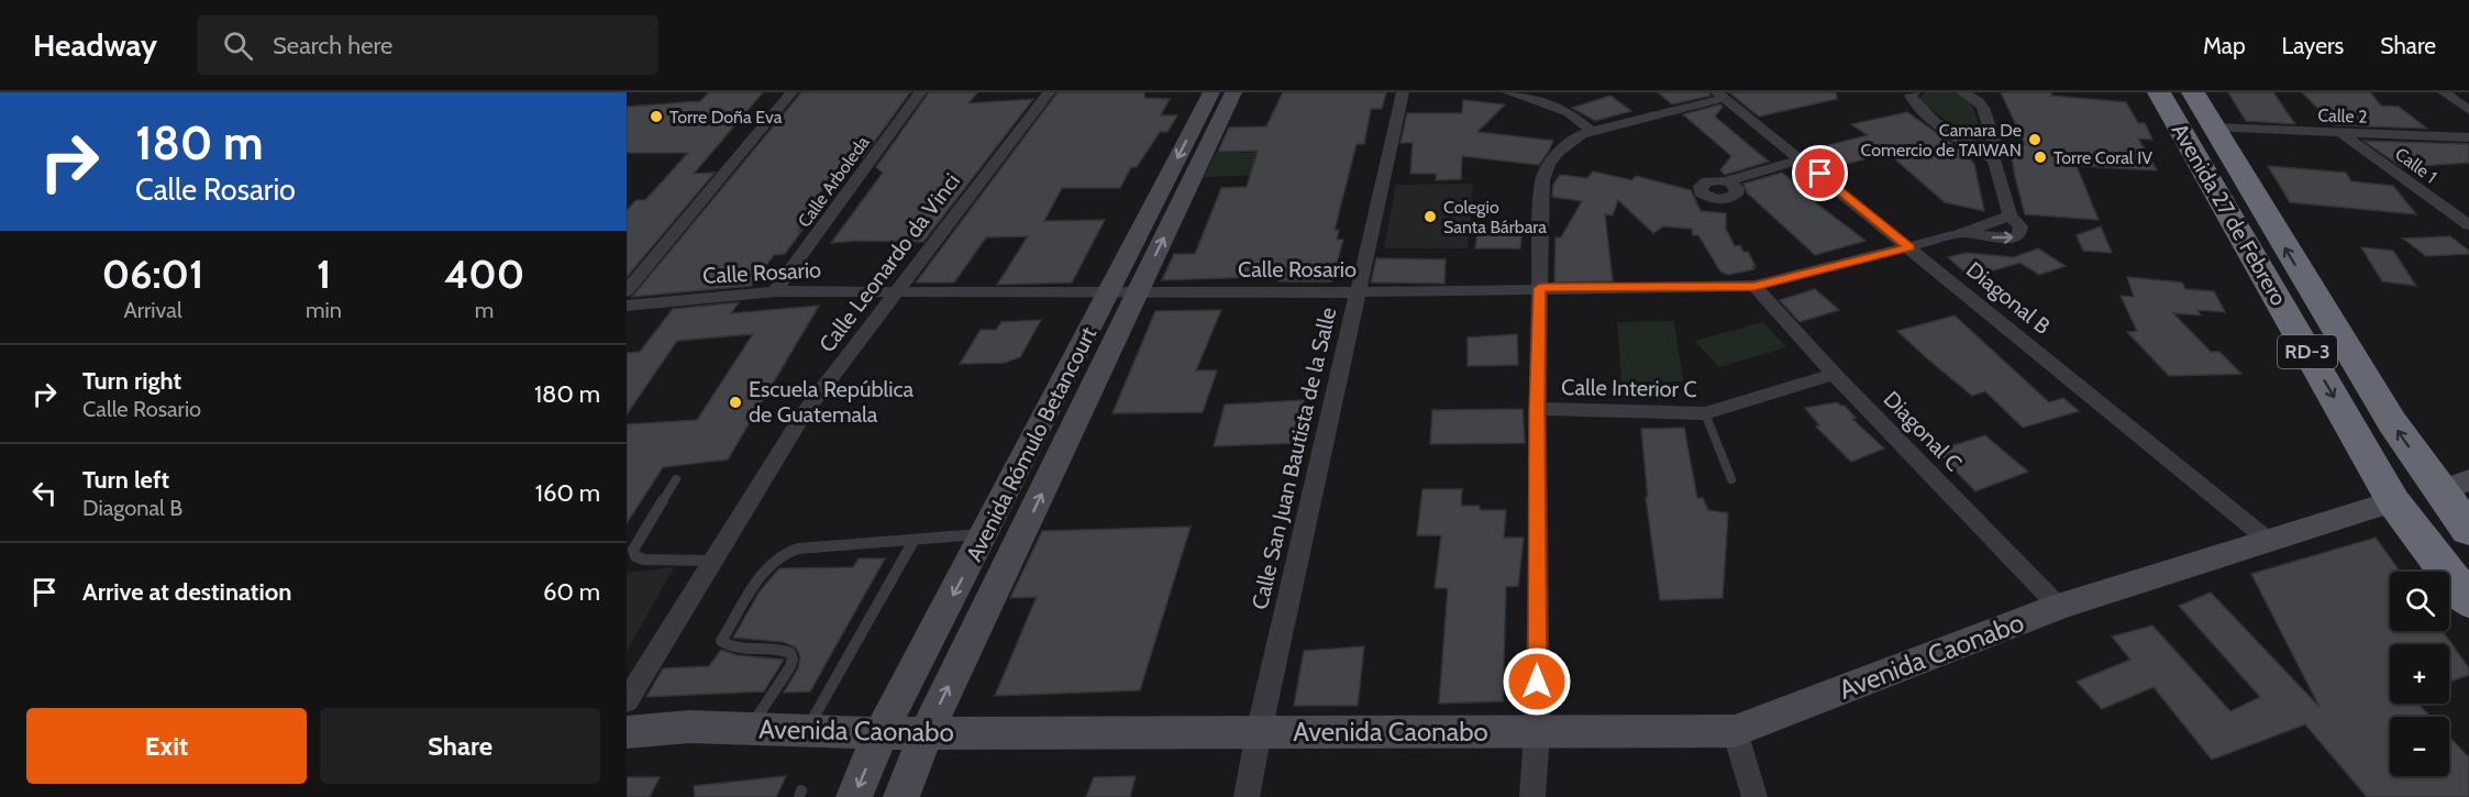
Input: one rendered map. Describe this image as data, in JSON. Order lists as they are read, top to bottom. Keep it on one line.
{"streets":{"highway":["Avenida 27 de Febrero","RD-3"],"main road":["Avenida Rómulo Betancourt","Avenida Caonabo"],"street":["Calle 2","Calle 1","Calle Arboleda","Calle Leonardo da Vinci","Calle Rosario","Diagonal B","Calle Interior C","Diagonal C","Calle San Juan Bautista de la Salle"]},"crossings":[["Calle 2","Calle 1"],["Calle 2","Avenida 27 de Febrero"],["Calle Arboleda","Calle Rosario"],["Avenida 27 de Febrero","Avenida Caonabo"],["Calle Leonardo da Vinci","Calle Rosario"],["Calle Rosario","Diagonal B"],["Calle Rosario","Diagonal C"],["Calle Rosario","Avenida Rómulo Betancourt"],["Calle Rosario","Calle San Juan Bautista de la Salle"],["Diagonal B","Avenida Caonabo"],["Calle Interior C","Diagonal C"],["Diagonal C","Avenida Caonabo"],["Avenida Rómulo Betancourt","Avenida Caonabo"],["Calle San Juan Bautista de la Salle","Avenida Caonabo"]],"places":["Torre Doña Eva","Camara De Comercio de TAIWAN","Torre Coral IV","Colegio Santa Bárbara","Escuela República de Guatemala"],"page":{"header":"Headway","search":"Search here","nav":["Map","Layers","Share"],"turn":["180 m","Calle Rosario"],"eta":["06:01","Arrival","1","min","400","m"],"list":[{"name":"Turn right","note":"Calle Rosario","value":"180 m"},{"name":"Turn left","note":"Diagonal B","value":"160 m"},{"name":"Arrive at destination","value":"60 m"}],"map_buttons":["+","−"],"buttons":["Exit","Share"]}}
